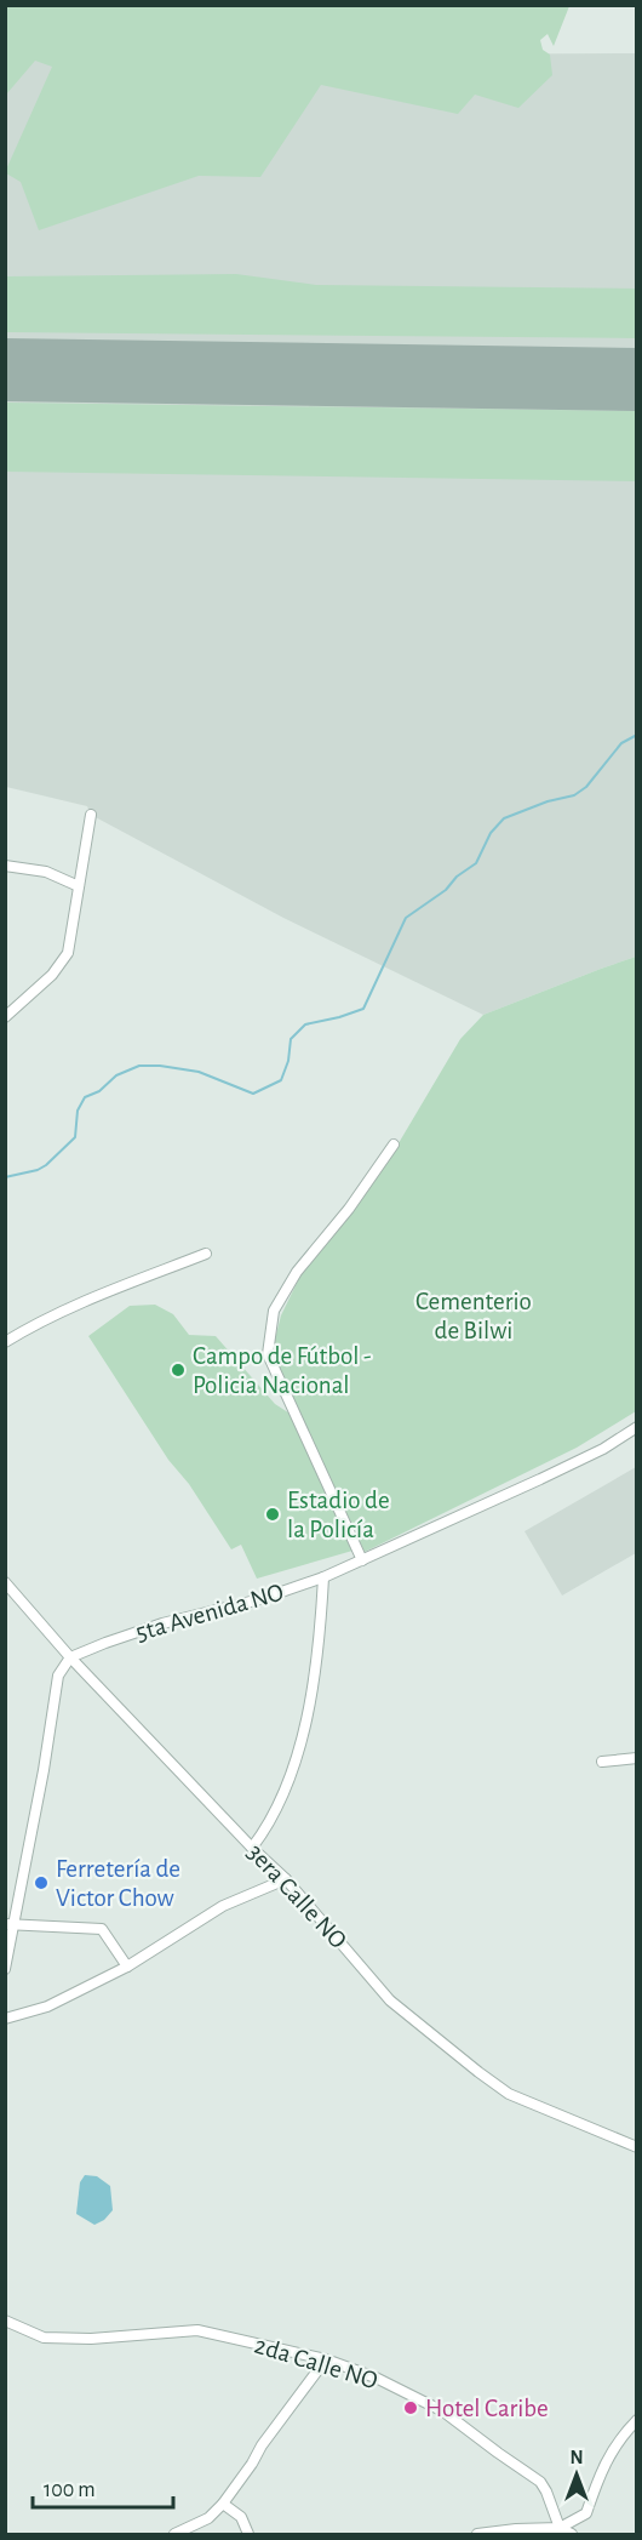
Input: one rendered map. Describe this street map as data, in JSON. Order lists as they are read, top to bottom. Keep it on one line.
{"streets":{"street":["5ta Avenida NO","3era Calle NO","2da Calle NO"]},"crossings":[["5ta Avenida NO","3era Calle NO"]],"parks":["Cementerio de Bilwi"],"places":["Campo de Fútbol - Policia Nacional","Estadio de la Policía","Ferretería de Victor Chow","Hotel Caribe"],"scale_bar":"100 m","north":"top"}
